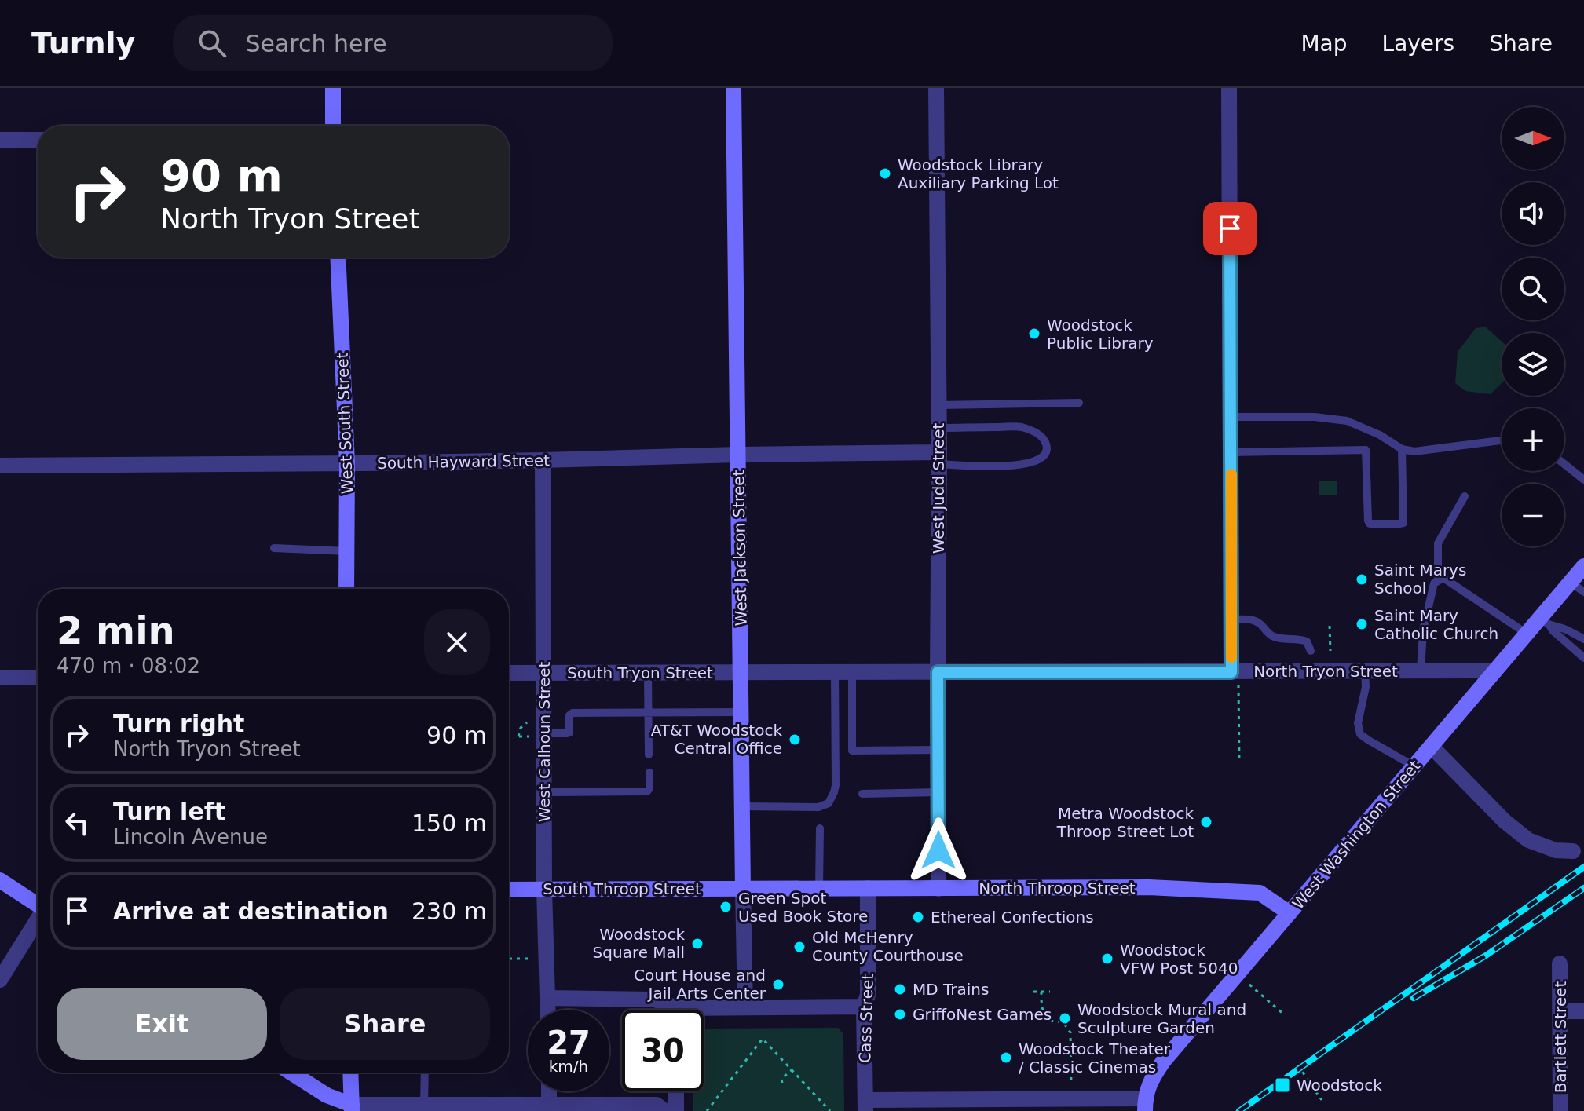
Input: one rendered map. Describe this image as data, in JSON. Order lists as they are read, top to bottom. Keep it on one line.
{"streets":{"street":["West South Street","South Hayward Street","West Judd Street","West Jackson Street","North Tryon Street","South Tryon Street","West Calhoun Street","West Washington Street","North Throop Street","South Throop Street","Cass Street","Bartlett Street"]},"crossings":[["West South Street","South Hayward Street"],["South Hayward Street","West Judd Street"],["South Hayward Street","West Jackson Street"],["South Hayward Street","West Calhoun Street"],["West Judd Street","North Tryon Street"],["West Judd Street","North Throop Street"],["West Jackson Street","North Tryon Street"],["West Jackson Street","South Tryon Street"],["West Jackson Street","North Throop Street"],["West Jackson Street","South Throop Street"],["North Tryon Street","South Tryon Street"],["North Tryon Street","West Washington Street"],["South Tryon Street","West Calhoun Street"],["West Calhoun Street","South Throop Street"],["West Washington Street","North Throop Street"],["North Throop Street","South Throop Street"],["North Throop Street","Cass Street"]],"places":{"other":["Woodstock Library Auxiliary Parking Lot","Woodstock Public Library","Saint Marys School","Saint Mary Catholic Church","AT&T Woodstock Central Office","Metra Woodstock Throop Street Lot","Green Spot Used Book Store","Ethereal Confections","Woodstock Square Mall","Old McHenry County Courthouse","Woodstock VFW Post 5040","Court House and Jail Arts Center","MD Trains","GriffoNest Games","Woodstock Mural and Sculpture Garden","Woodstock Theater / Classic Cinemas"],"transit":["Woodstock"]},"north":"right","page":{"header":"Turnly","search":"Search here","nav":["Map","Layers","Share"],"map_buttons":["+","−"],"turn":["90 m","North Tryon Street"],"heading":["2 min","470 m · 08:02"],"list":[{"name":"Turn right","note":"North Tryon Street","value":"90 m"},{"name":"Turn left","note":"Lincoln Avenue","value":"150 m"},{"name":"Arrive at destination","value":"230 m"}],"buttons":["Exit","Share"],"speed":"27 km/h","limit":"30"}}
